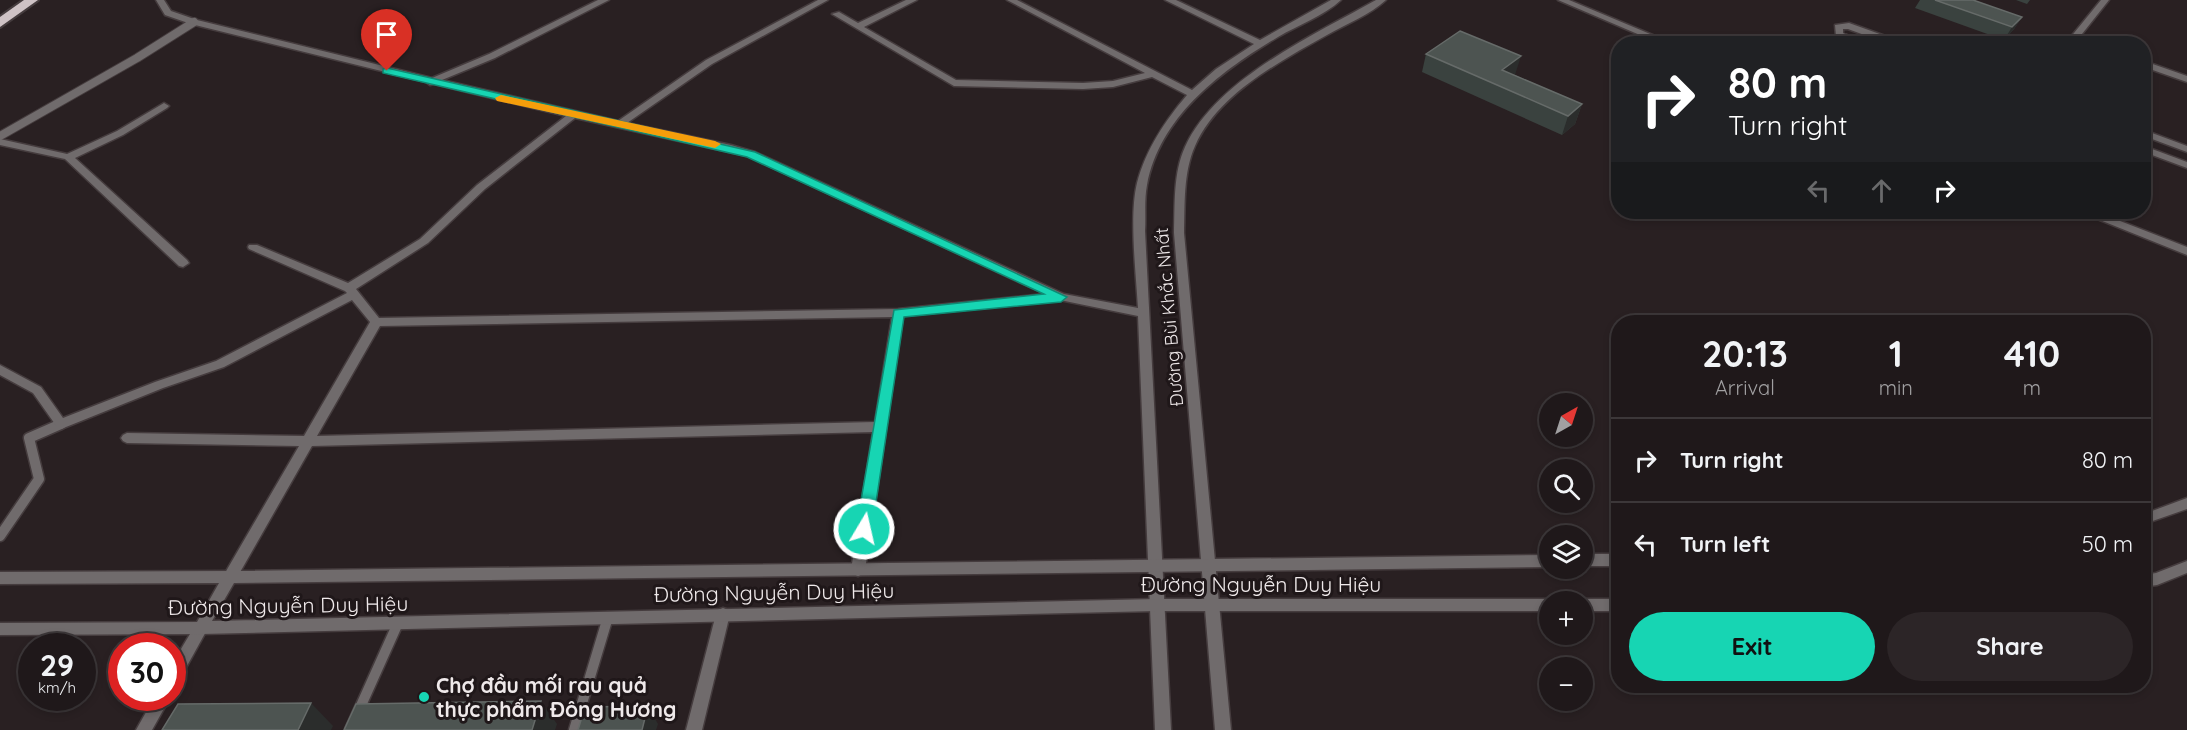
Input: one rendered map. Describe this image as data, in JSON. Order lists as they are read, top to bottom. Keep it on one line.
{"streets":{"street":["Đường Bùi Khắc Nhất","Đường Nguyễn Duy Hiệu"]},"crossings":[["Đường Bùi Khắc Nhất","Đường Nguyễn Duy Hiệu"]],"places":["Chợ đầu mối rau quả thực phẩm Đông Hương"],"north":"top right","page":{"turn":["80 m","Turn right"],"eta":["20:13","Arrival","1","min","410","m"],"map_buttons":["+","−"],"list":[{"name":"Turn right","value":"80 m"},{"name":"Turn left","value":"50 m"}],"buttons":["Exit","Share"],"speed":"29 km/h","limit":"30"}}
